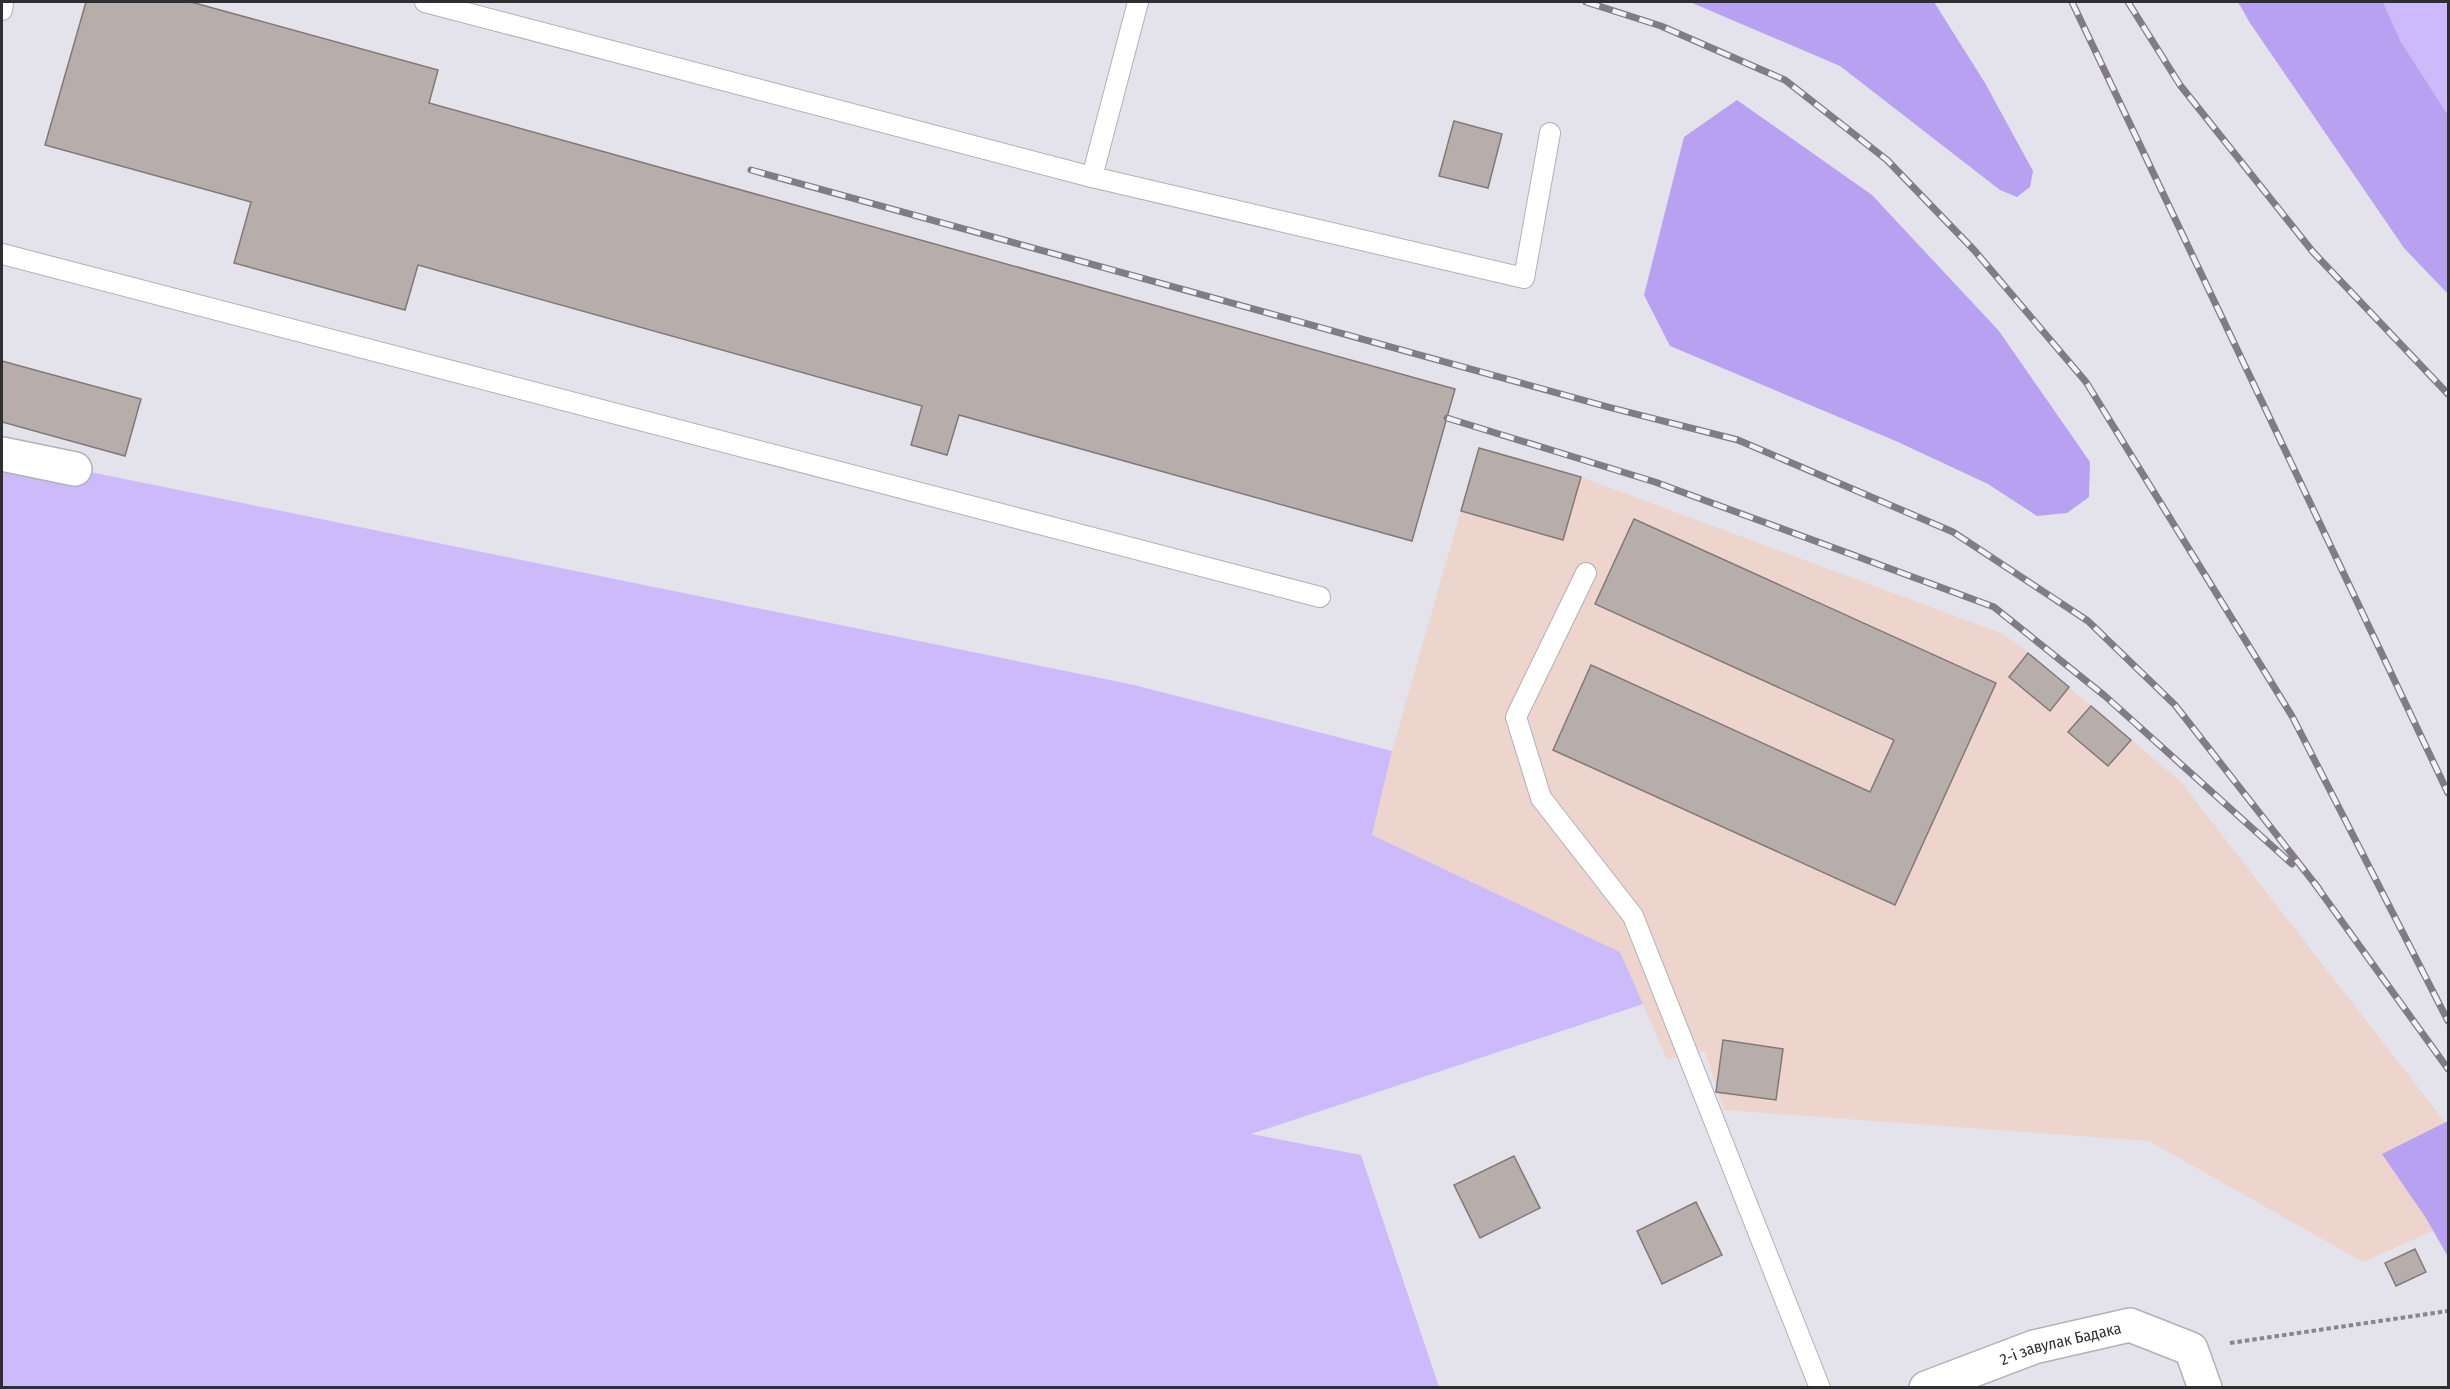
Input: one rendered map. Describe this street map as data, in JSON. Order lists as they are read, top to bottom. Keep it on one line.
{"streets":{"street":["2-і завулак Бадака"]}}
